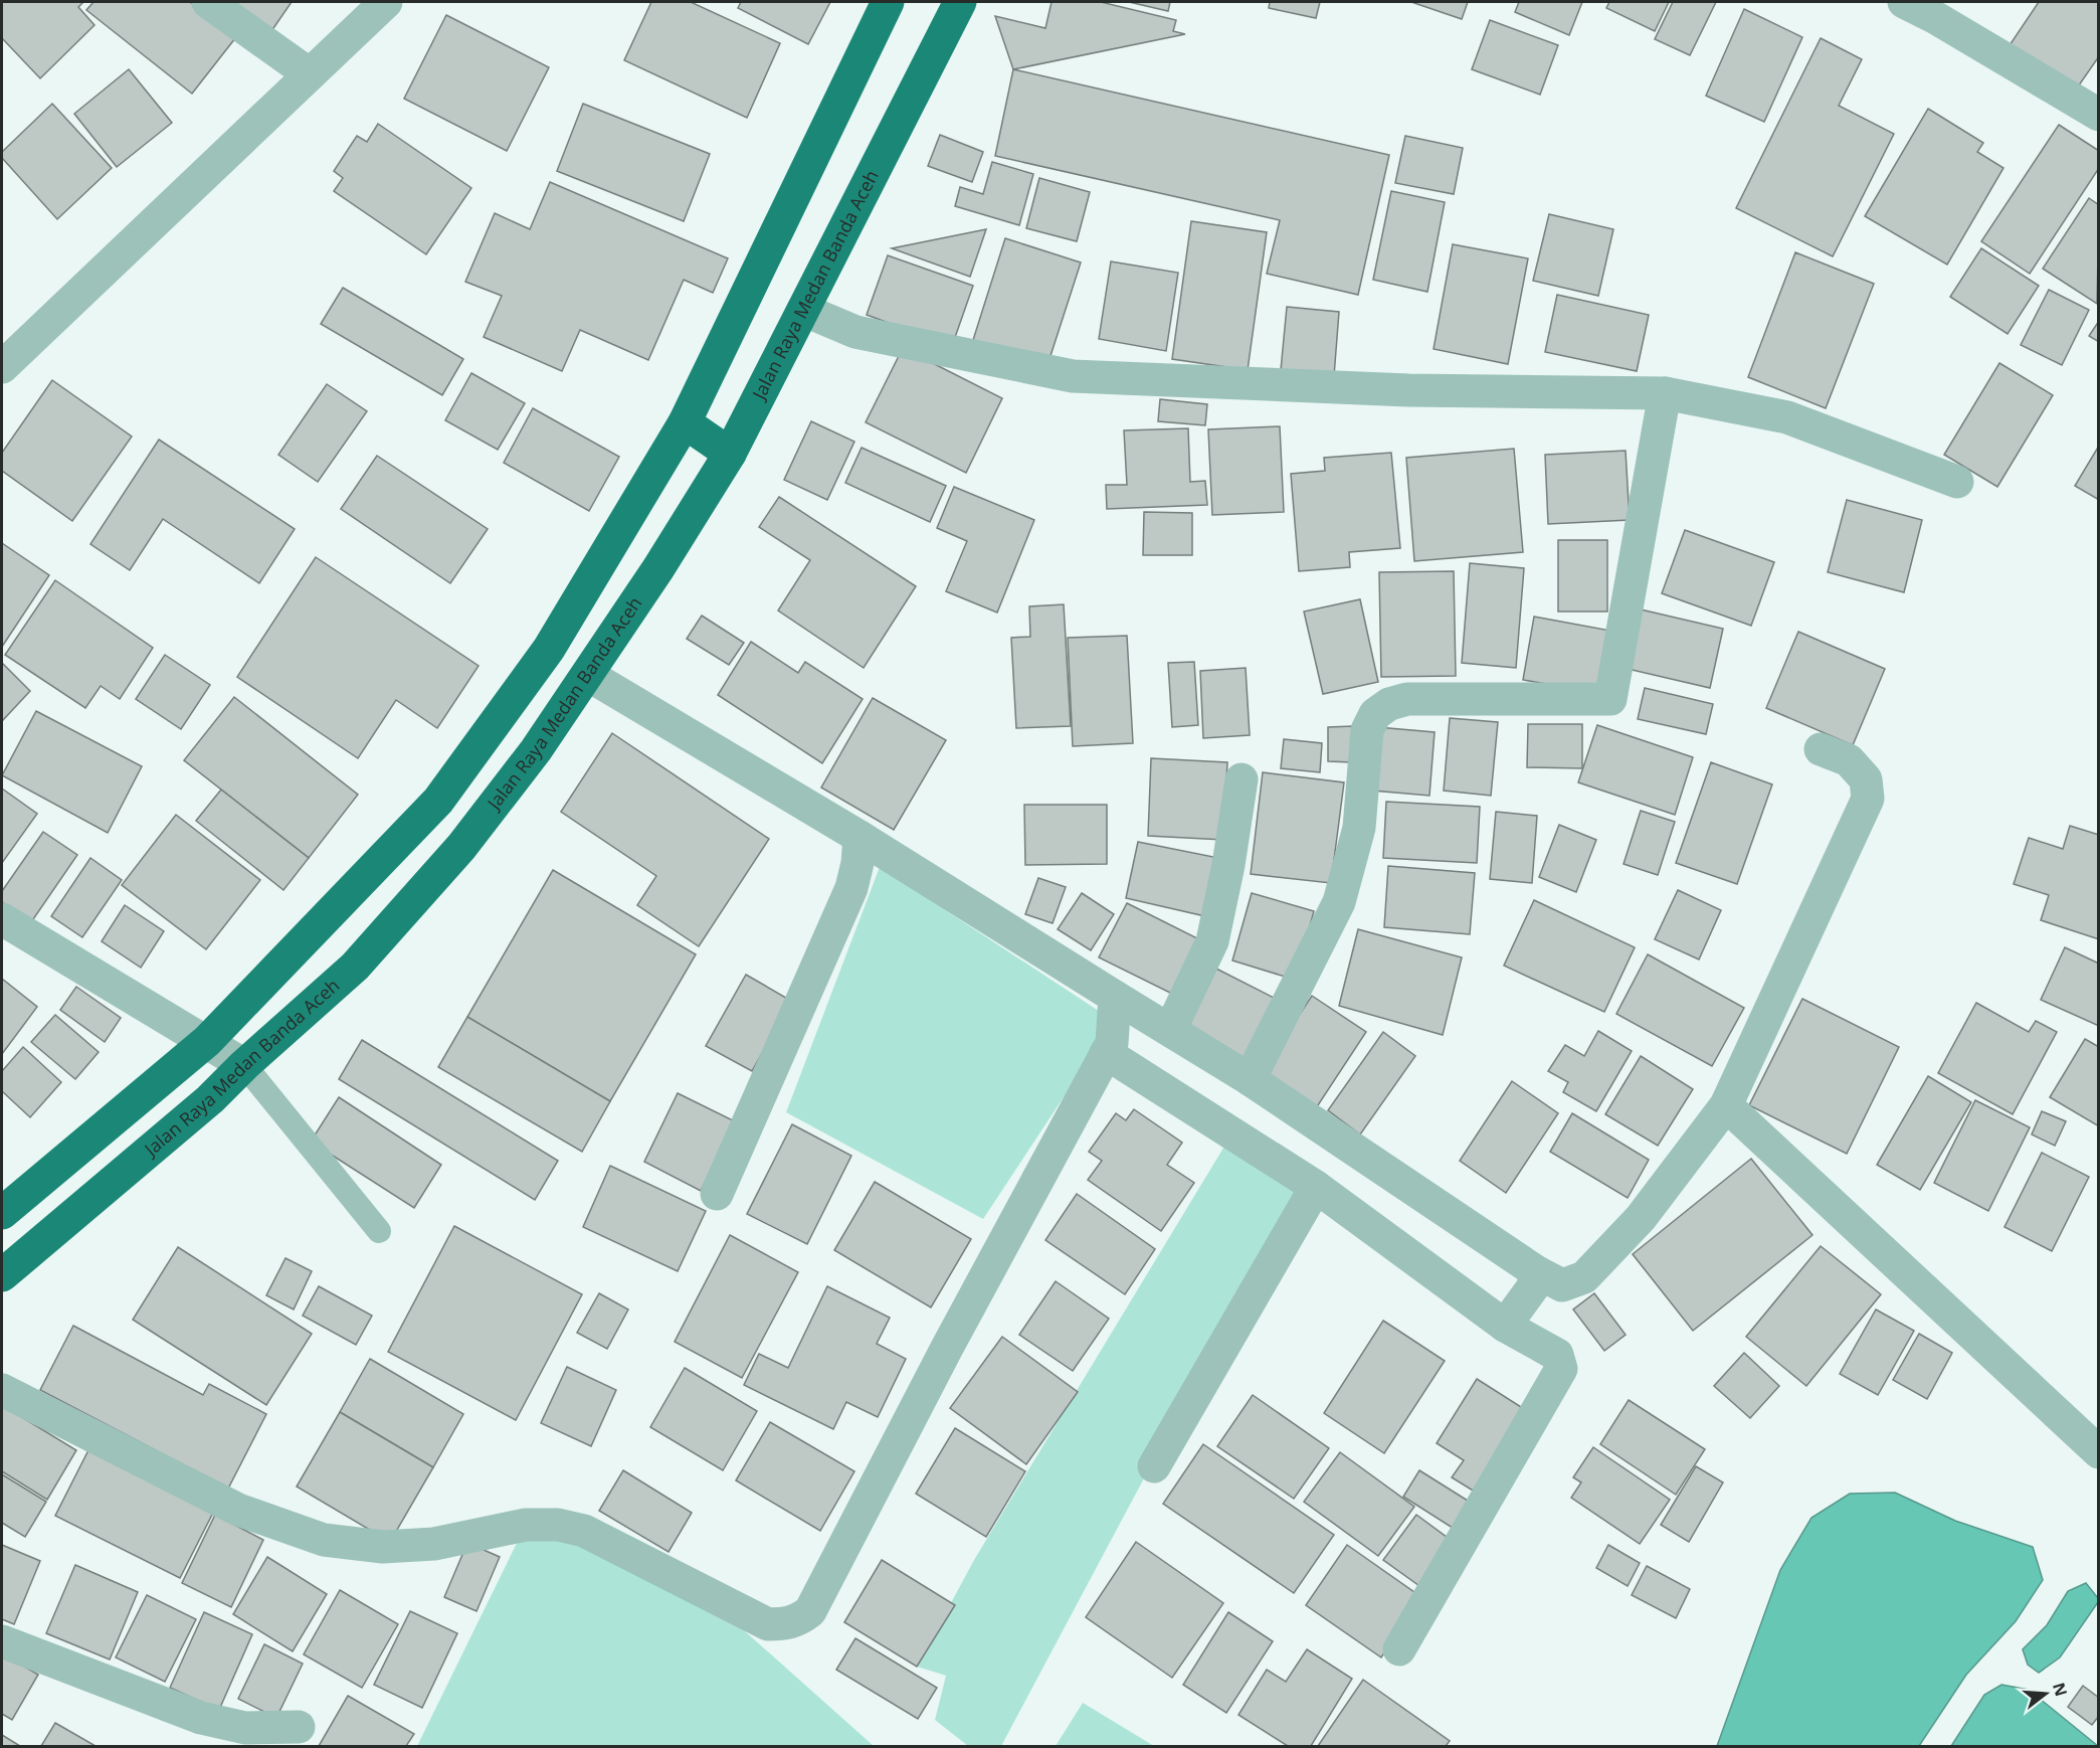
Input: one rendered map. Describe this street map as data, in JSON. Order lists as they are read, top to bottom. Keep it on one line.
{"streets":{"highway":["Jalan Raya Medan Banda Aceh"]},"north":"right"}
